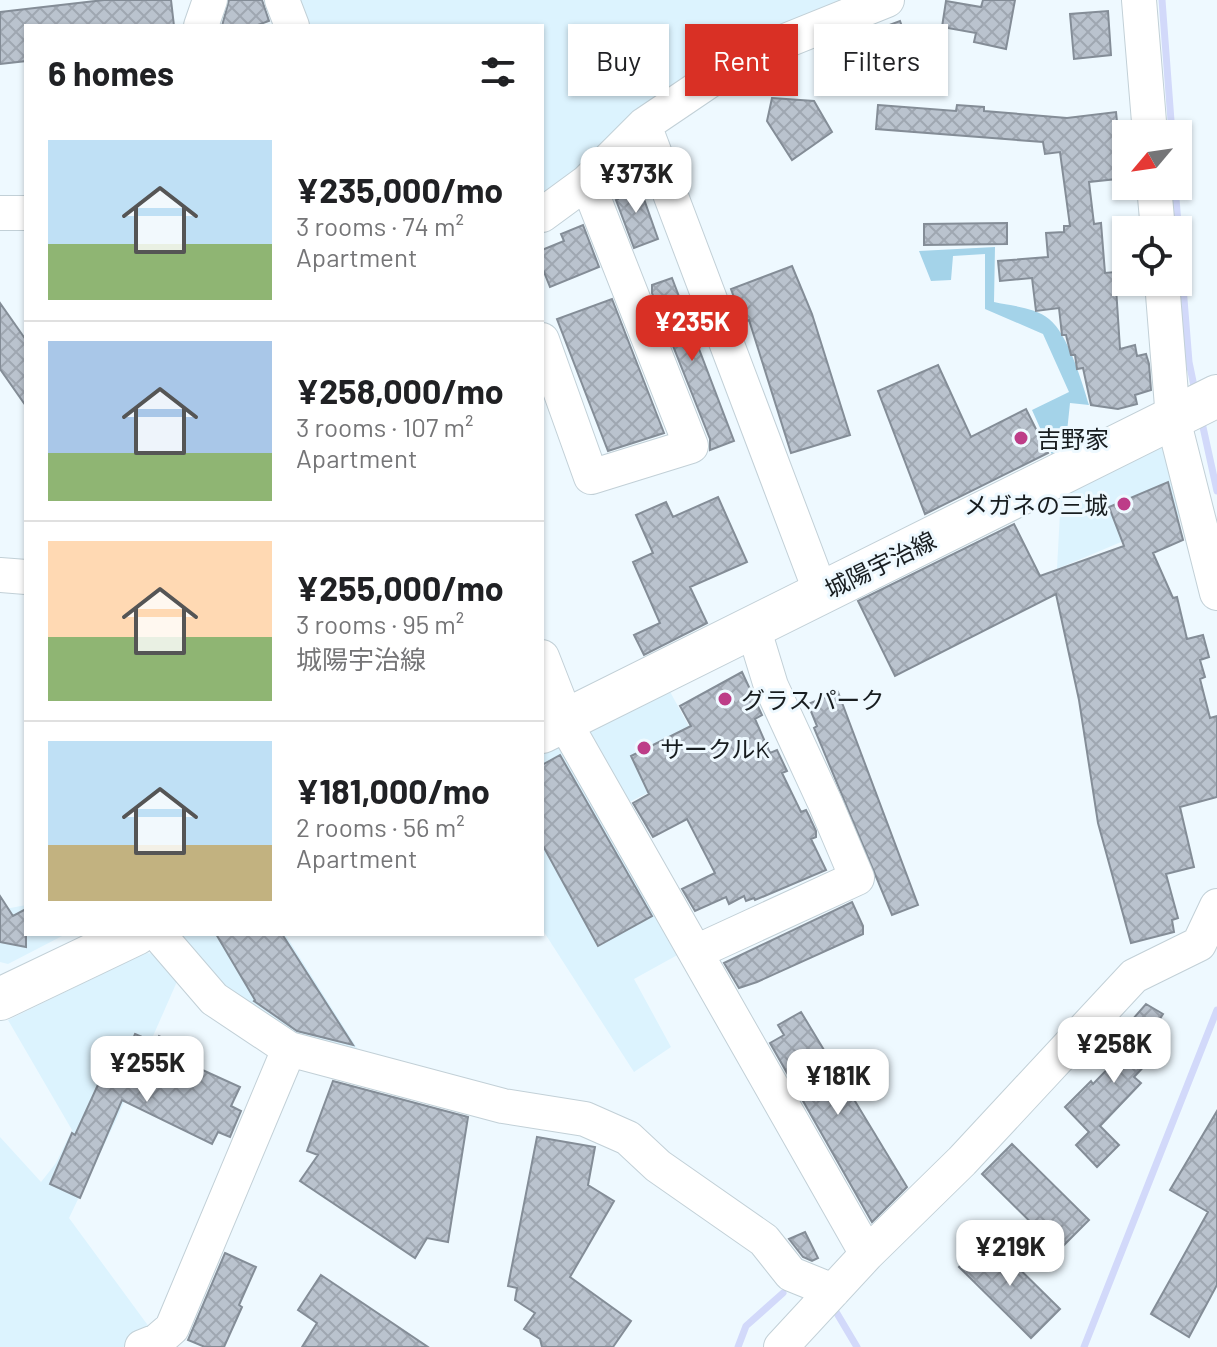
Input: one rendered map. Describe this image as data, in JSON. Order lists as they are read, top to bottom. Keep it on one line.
{"streets":{"main road":["城陽宇治線"]},"places":["吉野家","メガネの三城","グラスパーク","サークルK"],"north":"bottom left","page":{"chip":["Buy","Rent","Filters"],"heading":"6 homes","list":[{"name":"¥235,000/mo","note":"3 rooms · 74 m² · Apartment"},{"name":"¥258,000/mo","note":"3 rooms · 107 m² · Apartment"},{"name":"¥255,000/mo","note":"3 rooms · 95 m² · 城陽宇治線"},{"name":"¥181,000/mo","note":"2 rooms · 56 m² · Apartment"}],"price":["¥373K","¥235K","¥258K","¥255K","¥181K","¥219K"]}}
